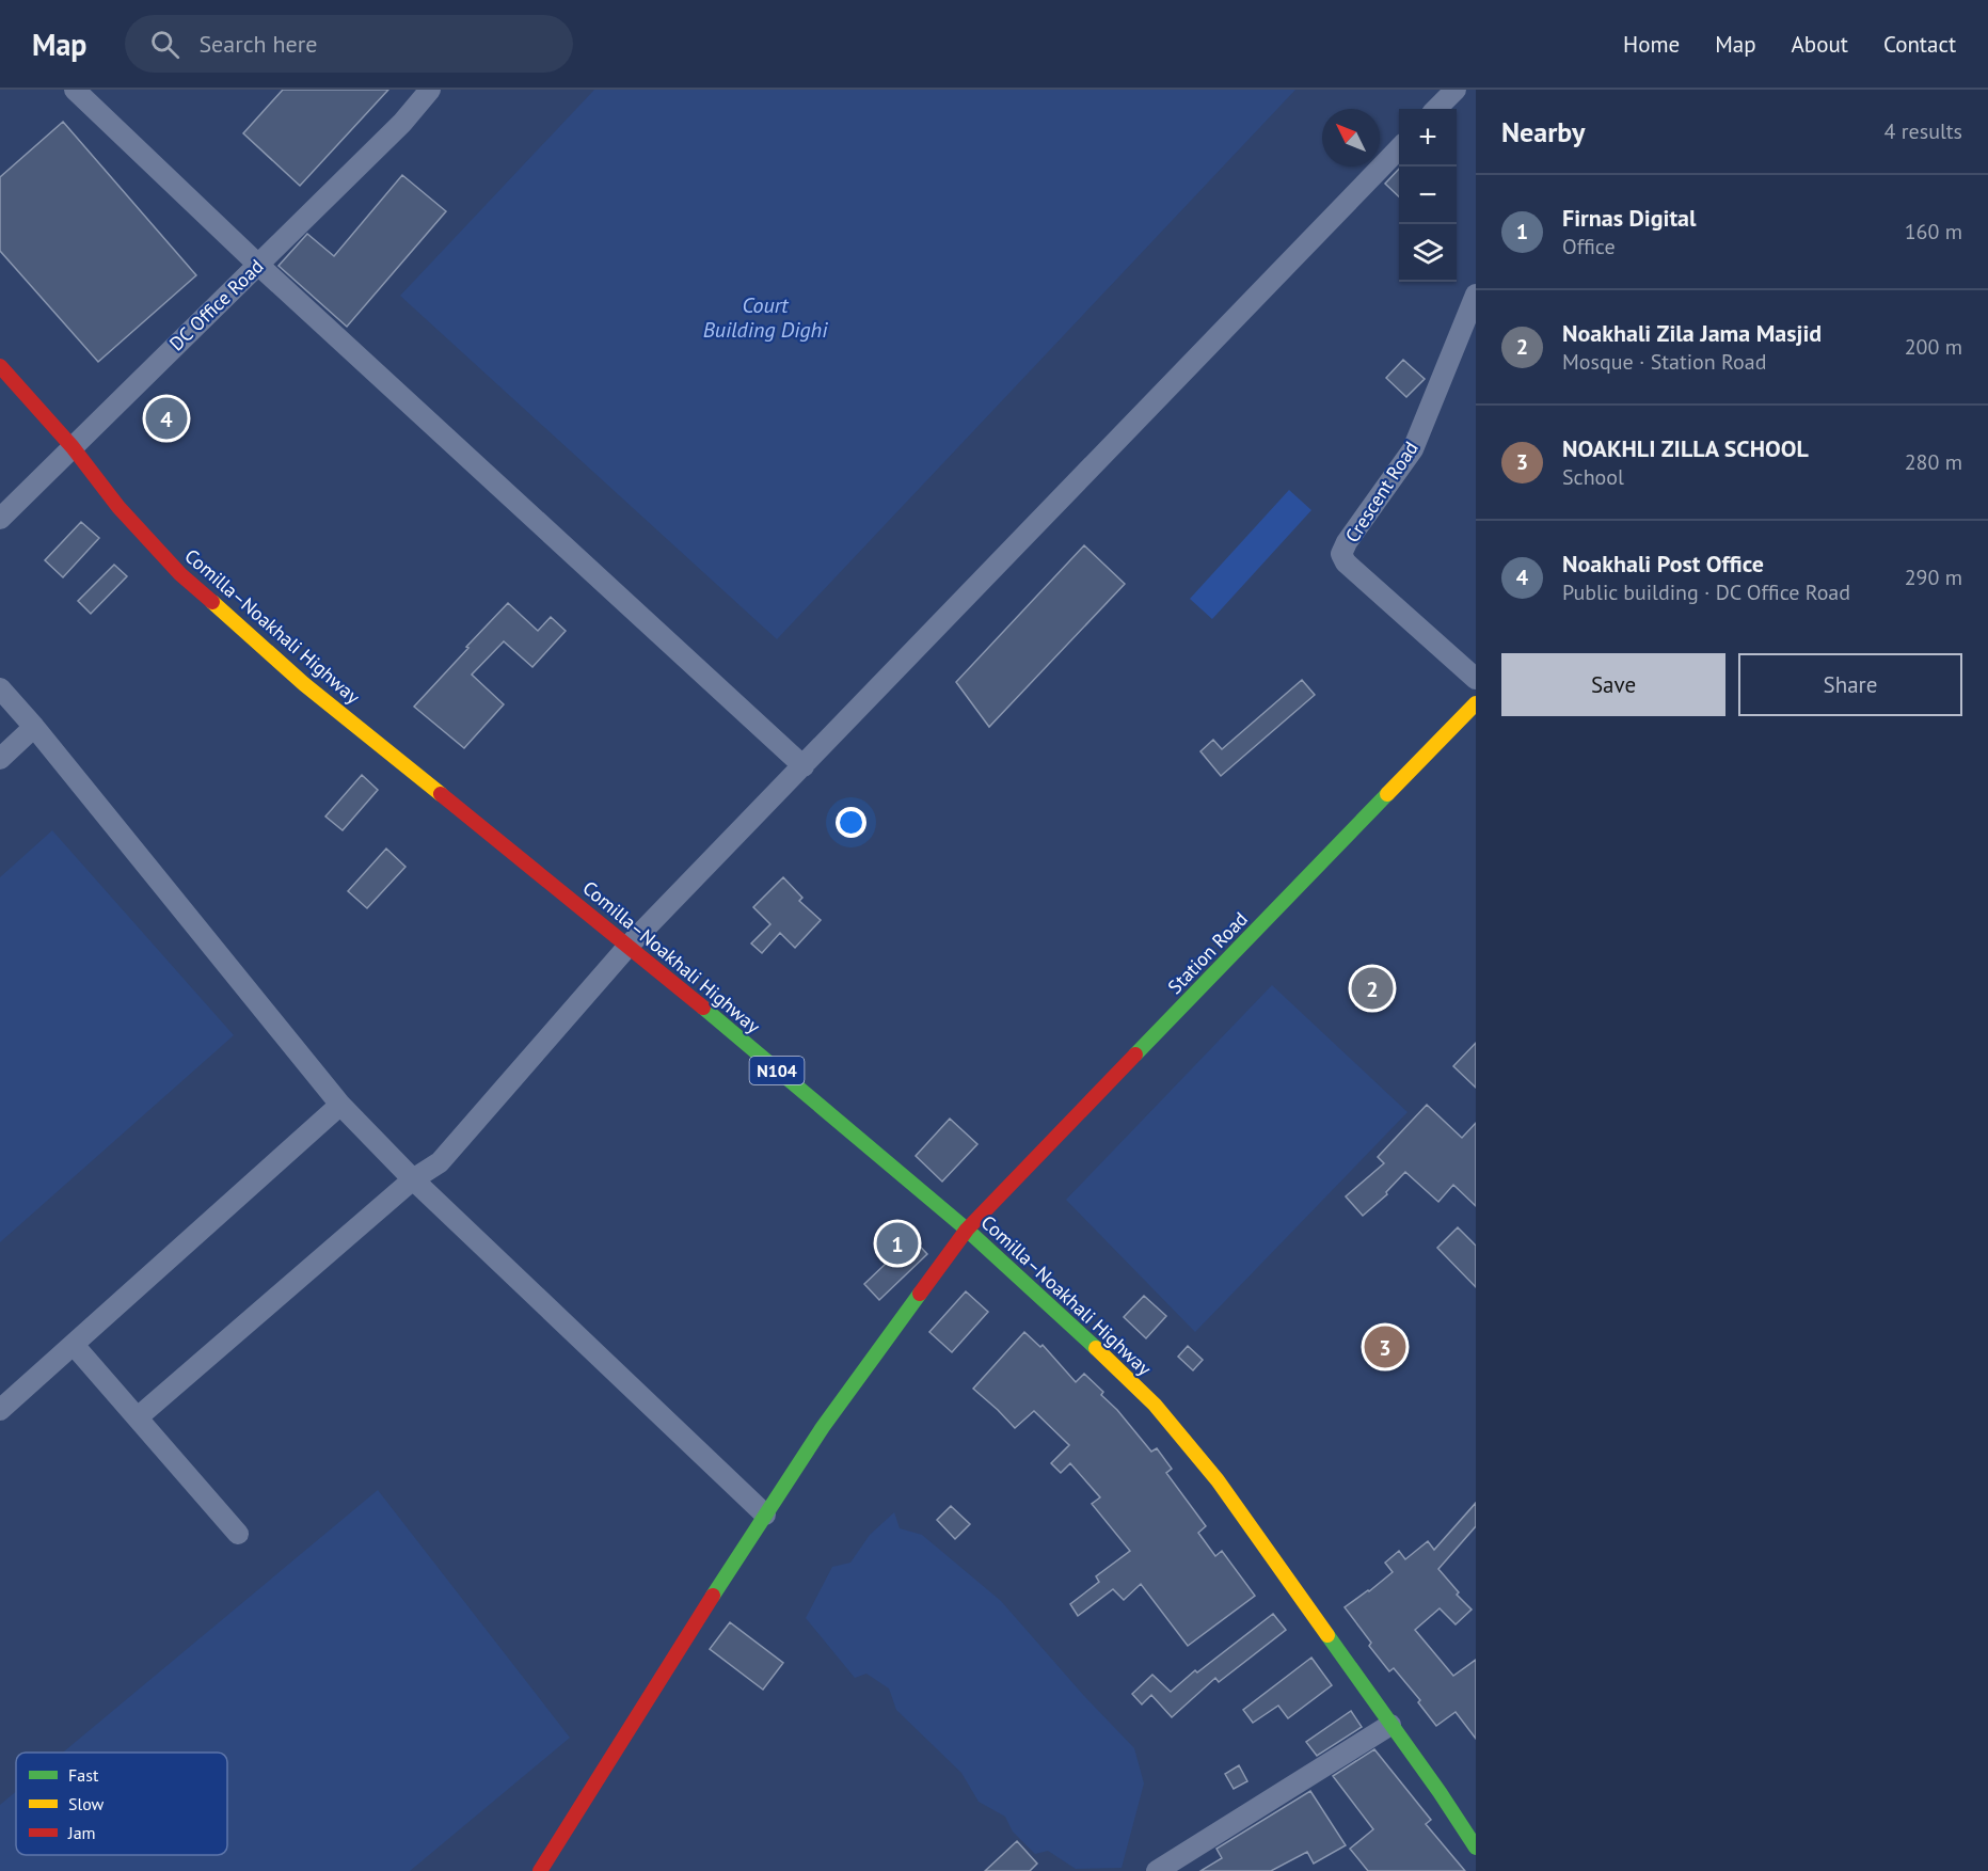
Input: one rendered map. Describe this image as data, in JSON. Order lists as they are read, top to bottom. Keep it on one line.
{"streets":{"main road":["Comilla–Noakhali Highway","Station Road","N104"],"street":["DC Office Road","Crescent Road"]},"crossings":[["DC Office Road","Comilla–Noakhali Highway"],["Comilla–Noakhali Highway","Station Road"]],"water":["Court Building Dighi"],"legend":["Fast","Slow","Jam"],"north":"top left","page":{"header":"Map","search":"Search here","nav":["Home","Map","About","Contact"],"heading":["Nearby","4 results"],"map_buttons":["+","−"],"list":[{"mark":"1","name":"Firnas Digital","note":"Office","value":"160 m"},{"mark":"2","name":"Noakhali Zila Jama Masjid","note":"Mosque · Station Road","value":"200 m"},{"mark":"3","name":"NOAKHLI ZILLA SCHOOL","note":"School","value":"280 m"},{"mark":"4","name":"Noakhali Post Office","note":"Public building · DC Office Road","value":"290 m"}],"pins":["4","2","1","3"],"buttons":["Save","Share"]}}
